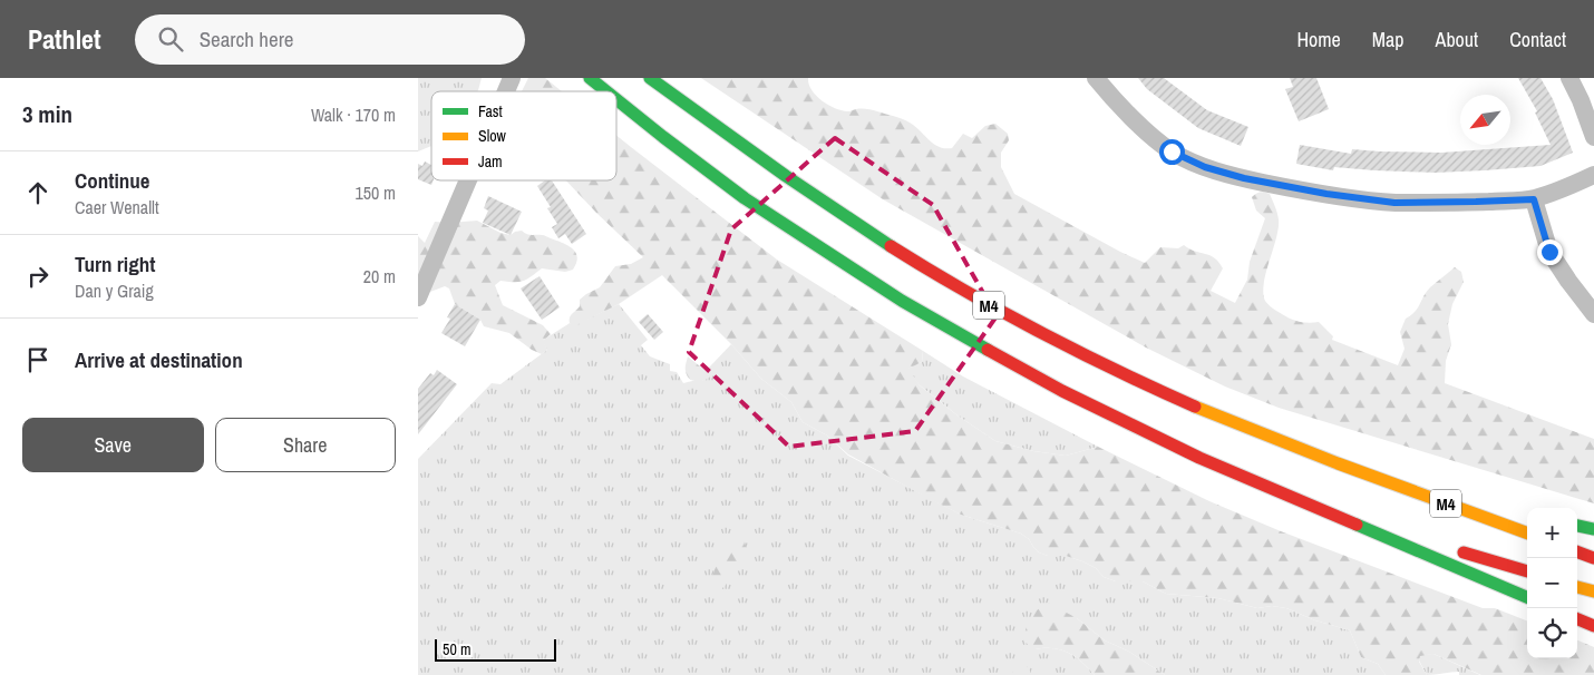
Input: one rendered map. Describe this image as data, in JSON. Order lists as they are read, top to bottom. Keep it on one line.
{"streets":{"highway":["M4"]},"legend":["Fast","Slow","Jam"],"scale_bar":"50 m","north":"bottom left","page":{"header":"Pathlet","search":"Search here","nav":["Home","Map","About","Contact"],"heading":["3 min","Walk · 170 m"],"list":[["Continue","Caer Wenallt","150 m"],["Turn right","Dan y Graig","20 m"],"Arrive at destination"],"buttons":["Save","Share"],"map_buttons":["+","−"],"scale":"50 m"}}
